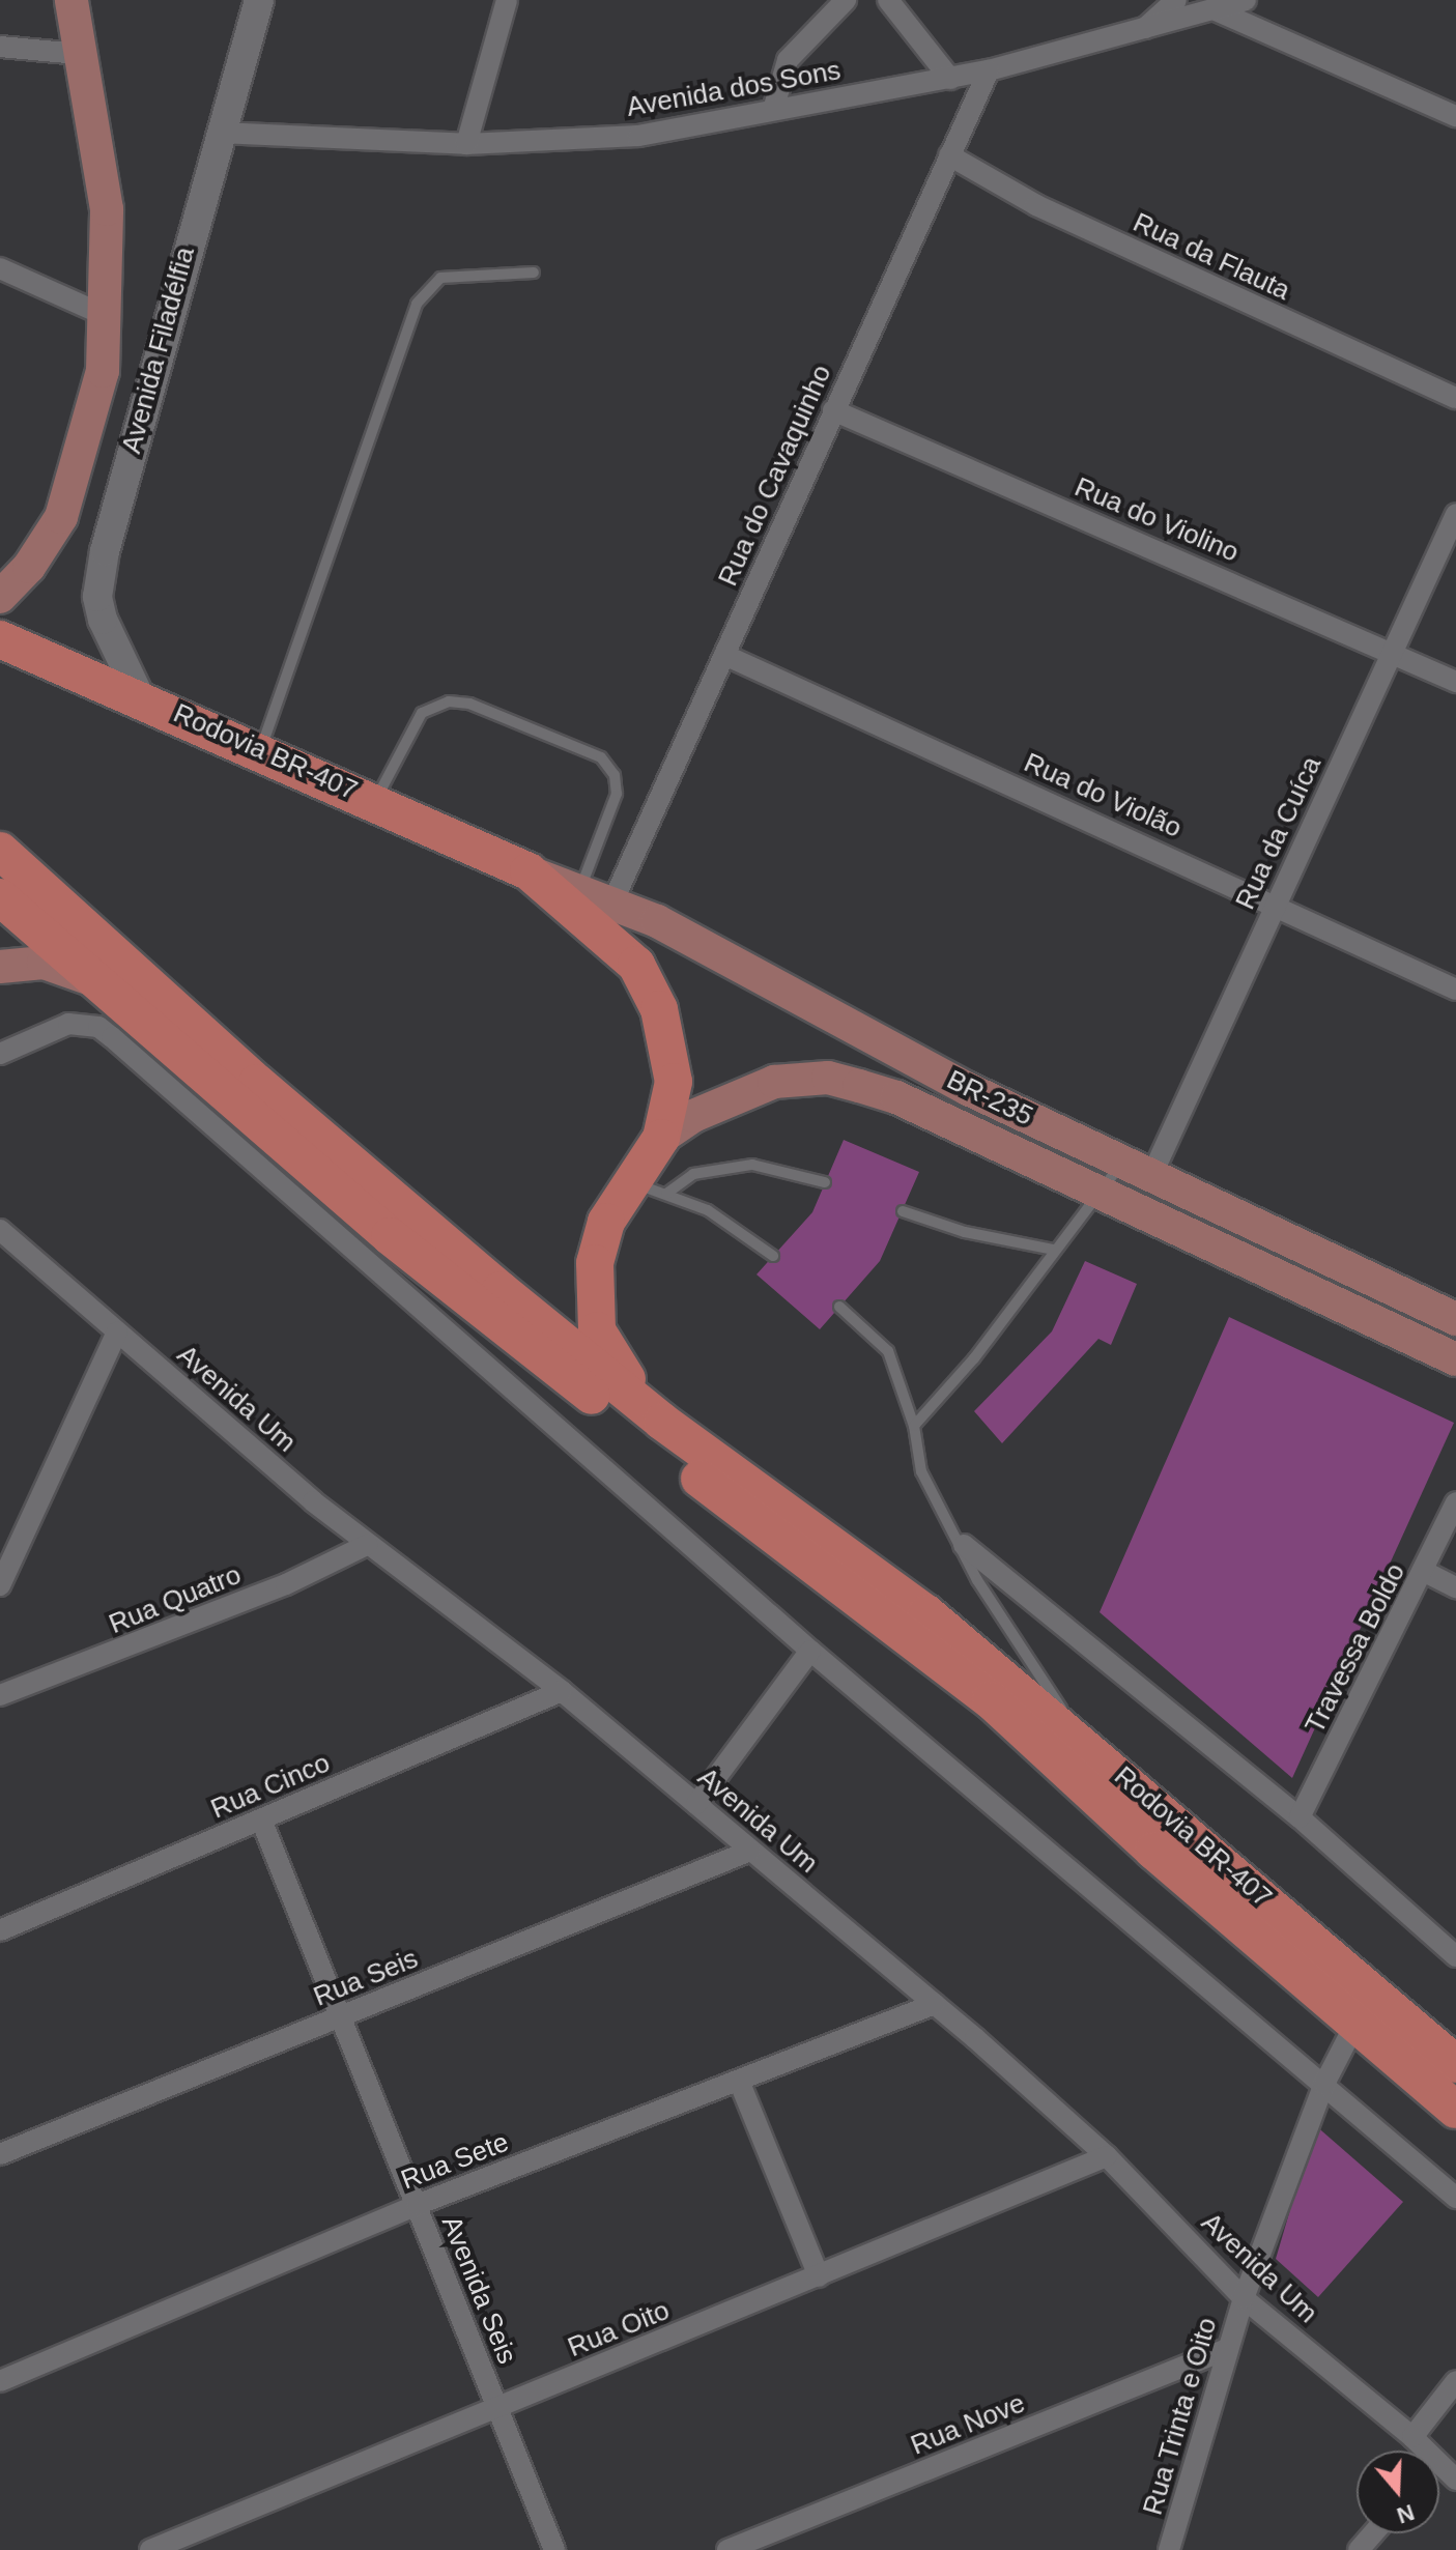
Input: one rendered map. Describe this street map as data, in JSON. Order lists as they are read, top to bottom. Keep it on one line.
{"streets":{"highway":["Rodovia BR-407"],"main road":["BR-235"],"street":["Avenida dos Sons","Rua da Flauta","Avenida Filadélfia","Rua do Cavaquinho","Rua do Violino","Rua do Violão","Rua da Cuíca","Avenida Um","Rua Quatro","Travessa Boldo","Rua Cinco","Rua Seis","Rua Sete","Avenida Seis","Rua Oito","Rua Trinta e Oito","Rua Nove"]},"crossings":[["Avenida dos Sons","Avenida Filadélfia"],["Avenida dos Sons","Rua do Cavaquinho"],["Rua da Flauta","Rua do Cavaquinho"],["Avenida Filadélfia","Rodovia BR-407"],["Rua do Cavaquinho","Rua do Violino"],["Rua do Cavaquinho","Rua do Violão"],["Rua do Cavaquinho","BR-235"],["Rua do Violino","Rua da Cuíca"],["Rodovia BR-407","BR-235"],["Rua do Violão","Rua da Cuíca"],["Rua da Cuíca","BR-235"],["Avenida Um","Rua Quatro"],["Avenida Um","Rua Cinco"],["Avenida Um","Rua Seis"],["Avenida Um","Rua Sete"],["Avenida Um","Rua Oito"],["Avenida Um","Rua Trinta e Oito"],["Rua Cinco","Avenida Seis"],["Rua Seis","Avenida Seis"],["Rua Sete","Avenida Seis"],["Avenida Seis","Rua Oito"],["Rua Trinta e Oito","Rua Nove"]],"north":"bottom"}
